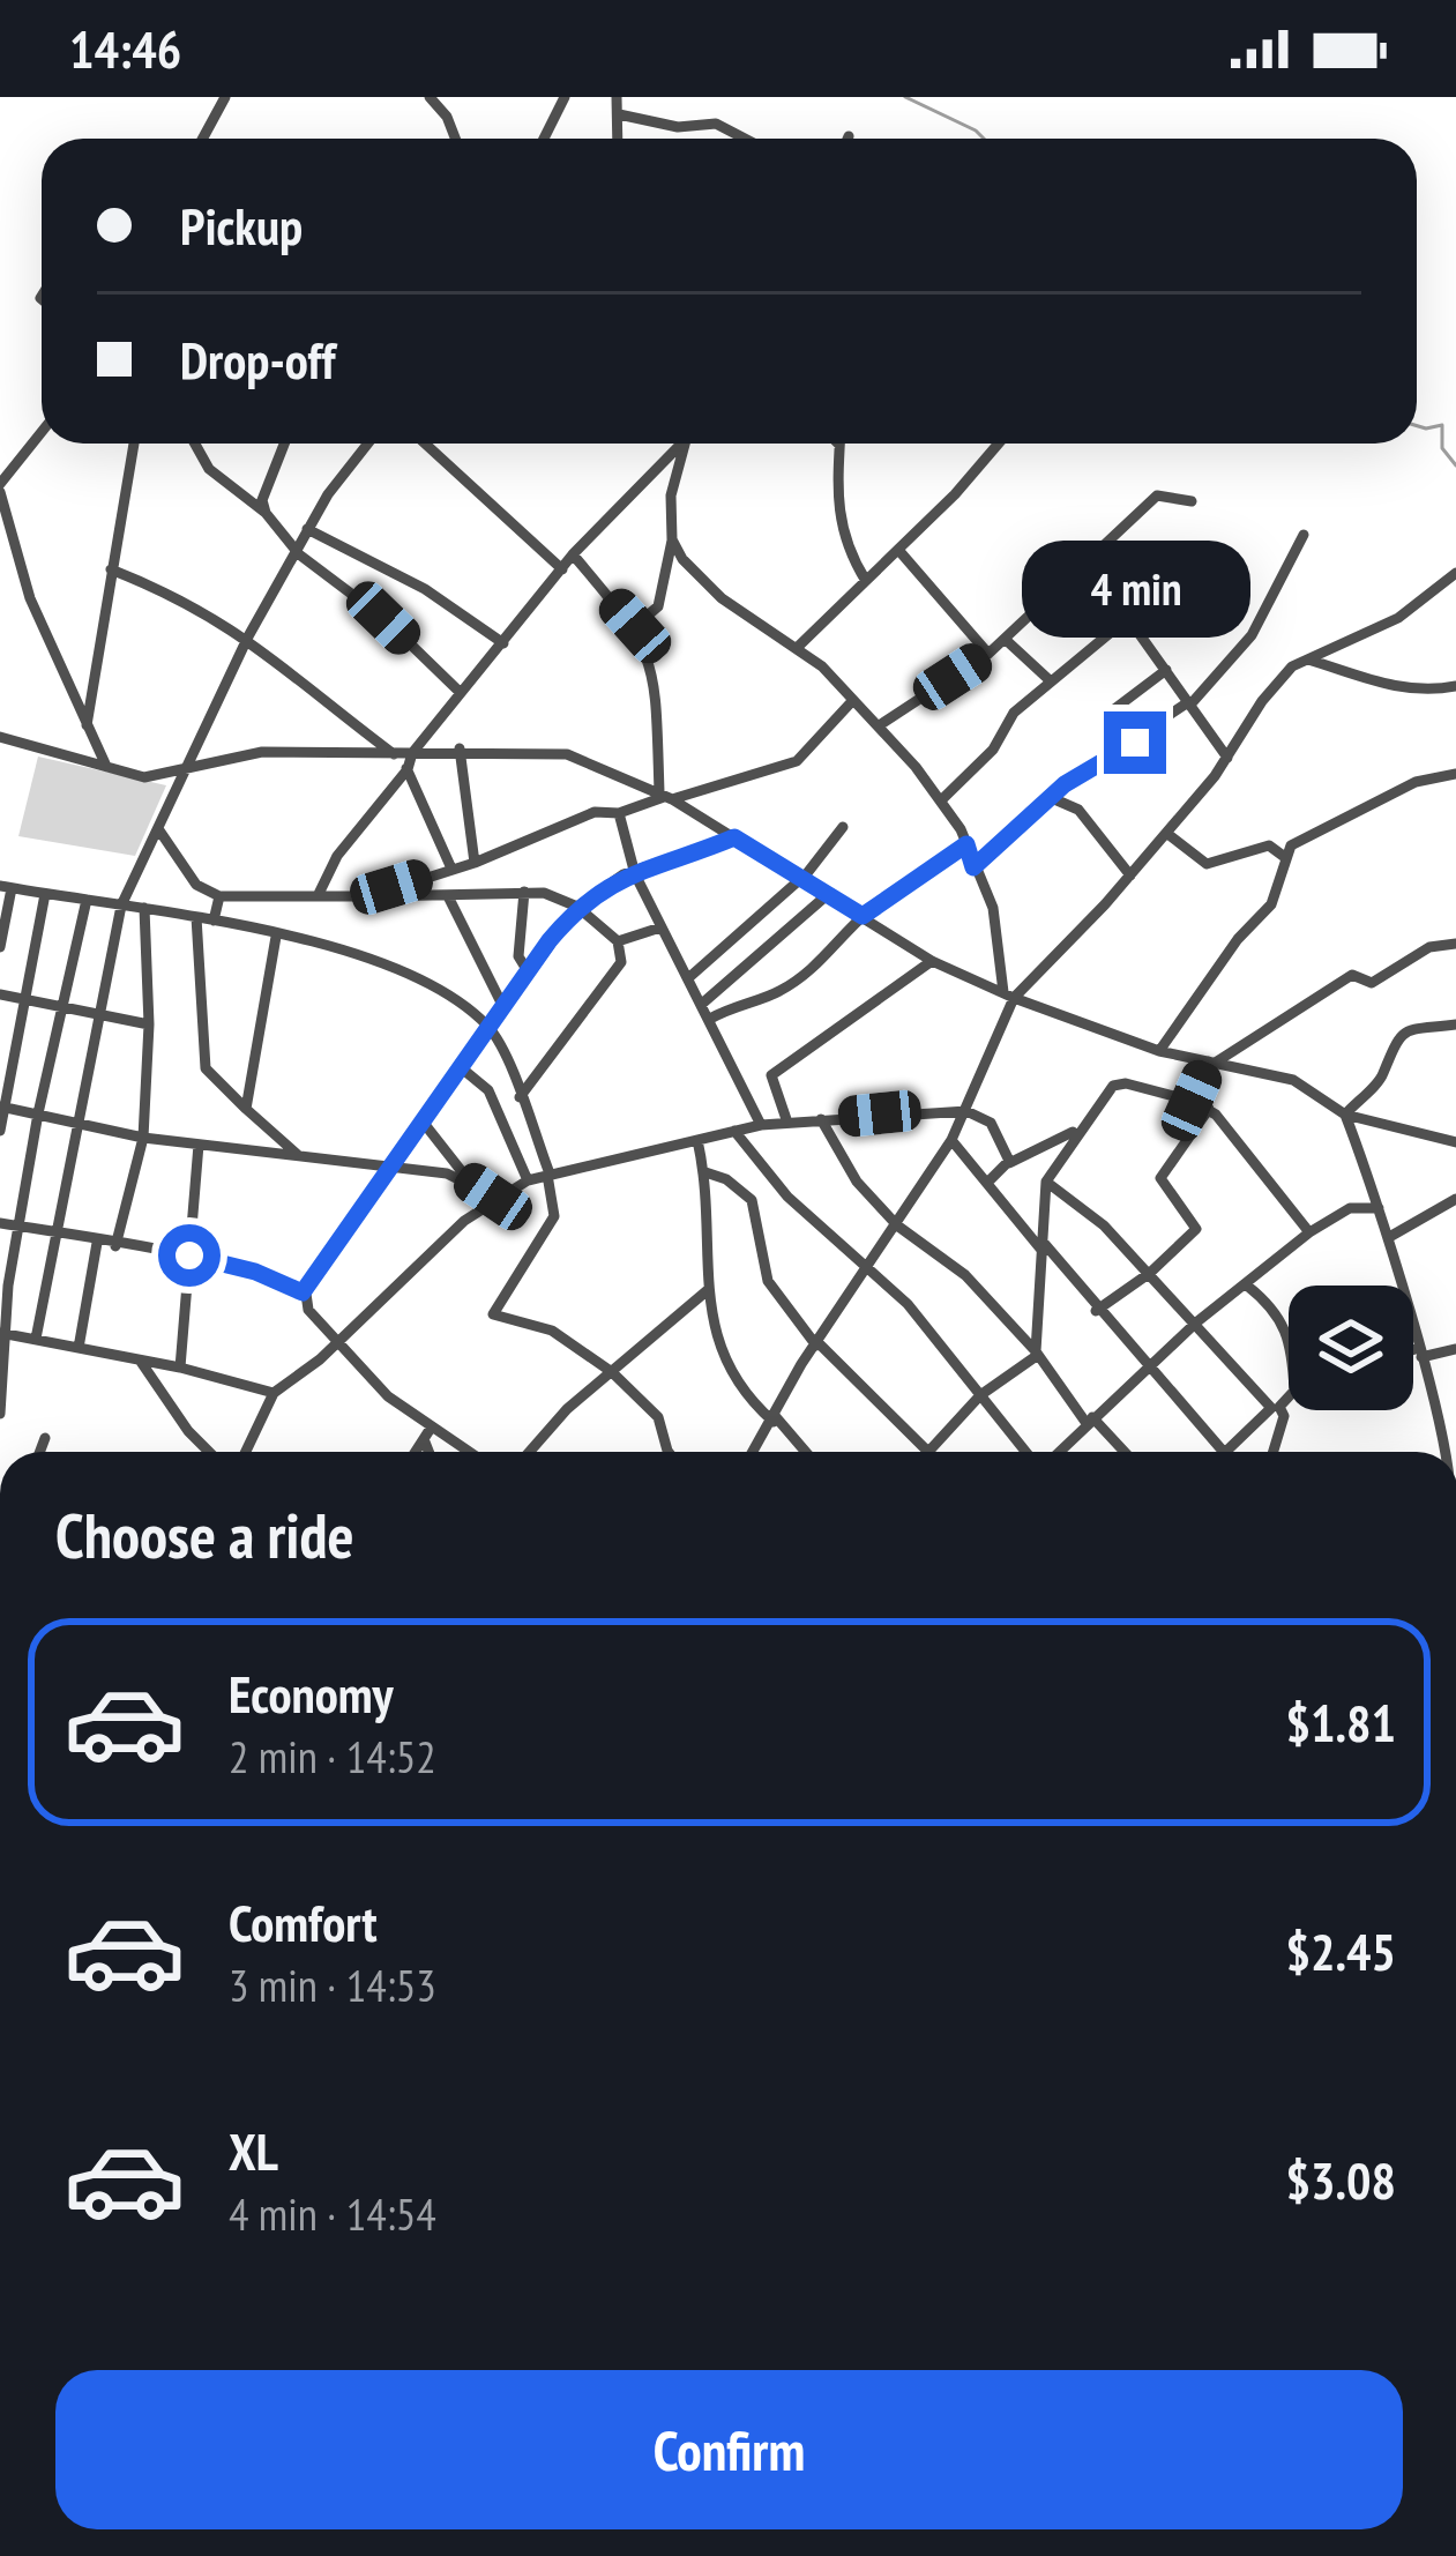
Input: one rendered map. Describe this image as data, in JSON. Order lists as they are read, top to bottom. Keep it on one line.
{"page":{"status":"14:46","banner":["Pickup","Drop-off"],"bubble":"4 min","heading":"Choose a ride","list":[{"name":"Economy","note":"2 min · 14:52","value":"$1.81"},{"name":"Comfort","note":"3 min · 14:53","value":"$2.45"},{"name":"XL","note":"4 min · 14:54","value":"$3.08"}],"buttons":"Confirm"}}
